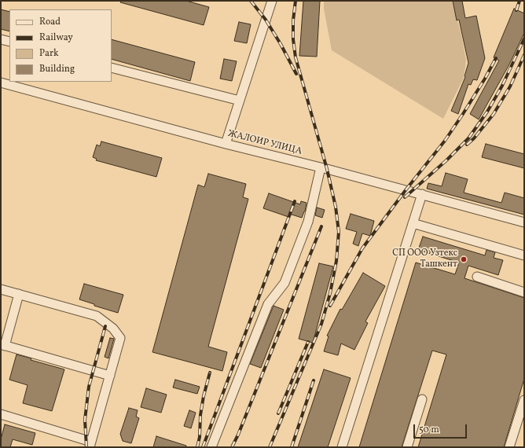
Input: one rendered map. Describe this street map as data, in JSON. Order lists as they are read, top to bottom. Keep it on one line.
{"streets":{"street":["ЖАЛОИР УЛИЦА"]},"places":["СП ООО Узтекс Ташкент"],"legend":["Road","Railway","Park","Building"],"scale_bar":"50 m"}
